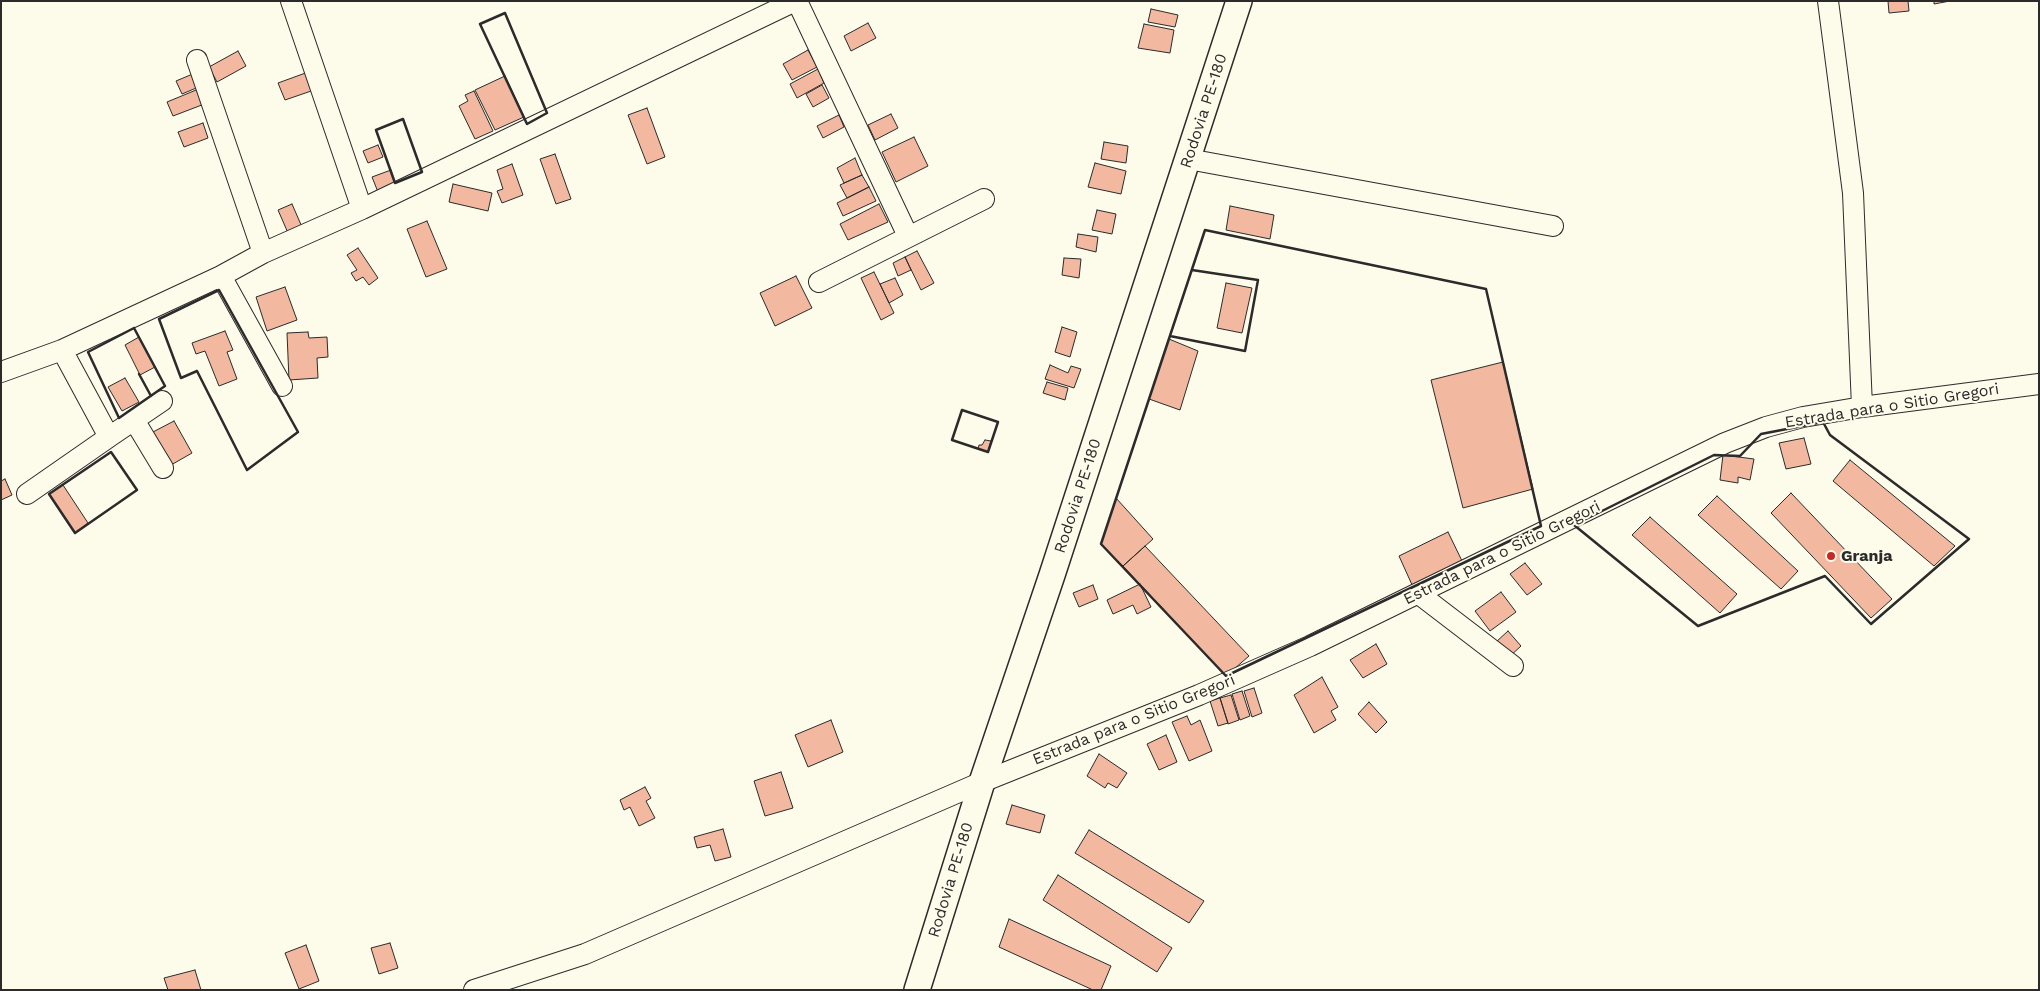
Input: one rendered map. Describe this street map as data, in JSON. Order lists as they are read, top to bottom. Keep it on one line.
{"streets":{"main road":["Rodovia PE-180"],"street":["Estrada para o Sitio Gregori"]},"crossings":[["Rodovia PE-180","Estrada para o Sitio Gregori"]],"places":["Granja"]}
